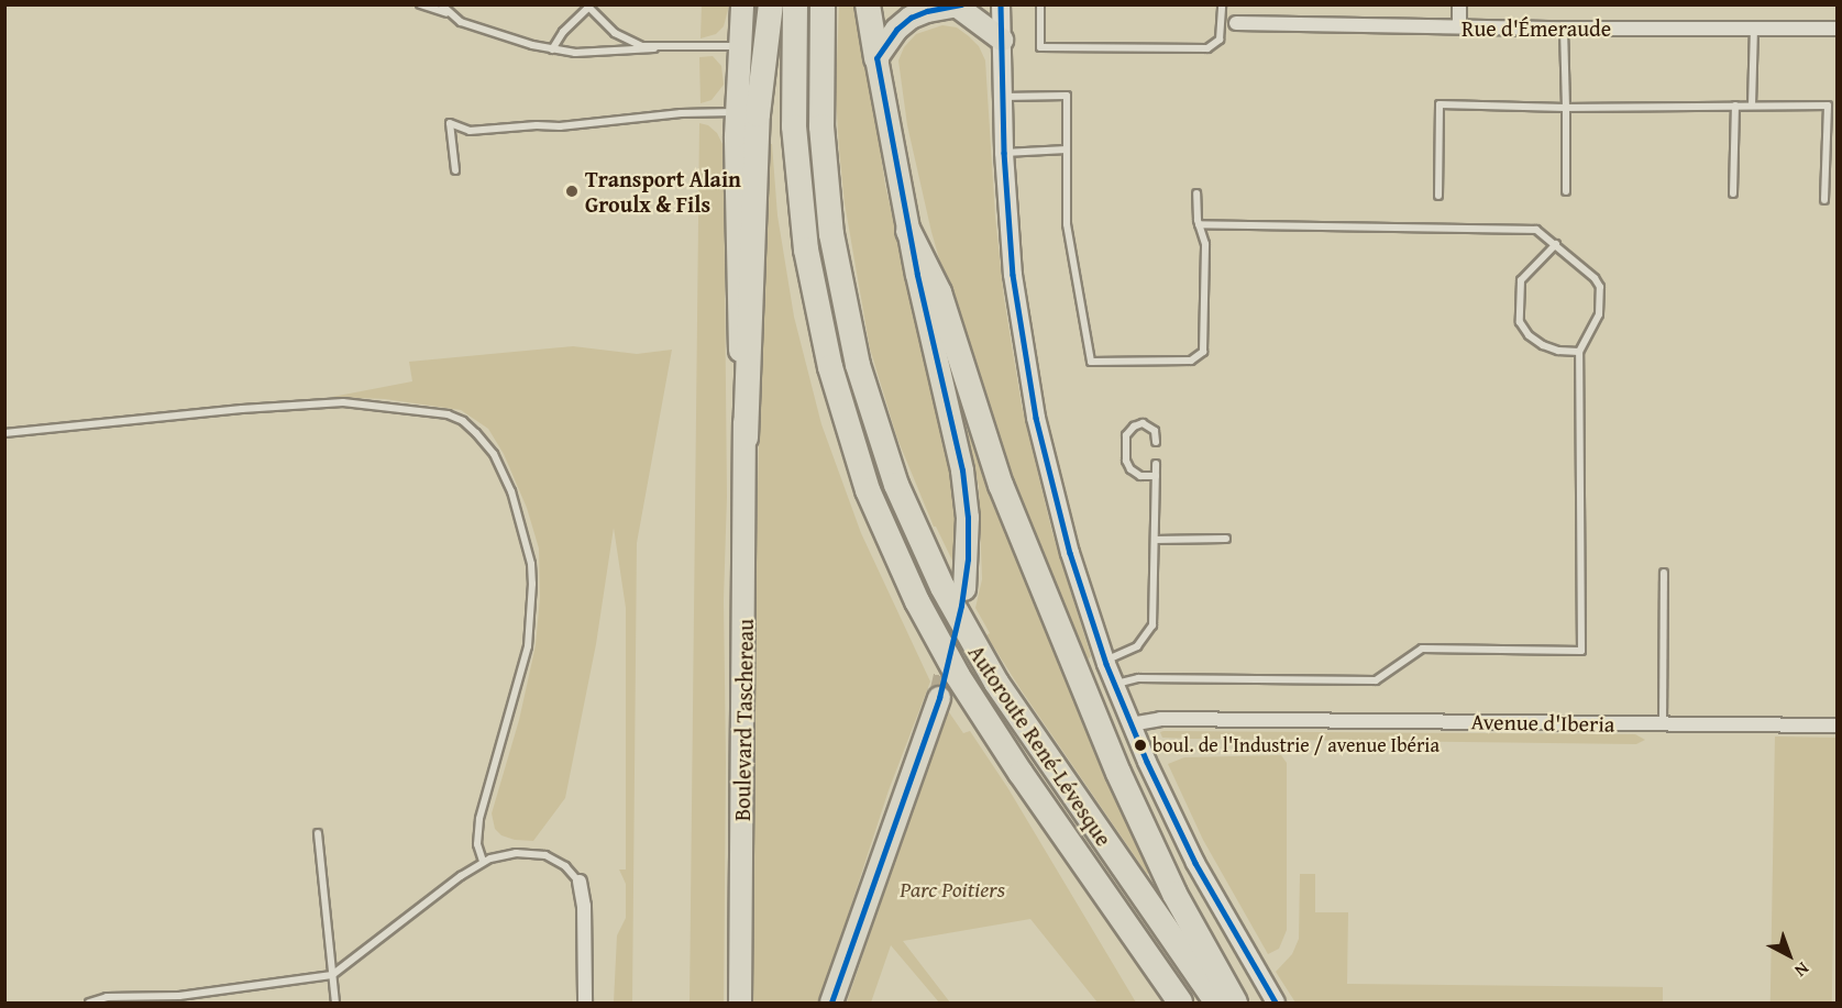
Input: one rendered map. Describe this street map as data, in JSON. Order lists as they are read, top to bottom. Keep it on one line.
{"streets":{"highway":["Autoroute René-Lévesque"],"main road":["Boulevard Taschereau"],"street":["Rue d'Émeraude","Avenue d'Iberia"]},"parks":["Parc Poitiers"],"places":["Transport Alain Groulx & Fils","boul. de l'Industrie / avenue Ibéria"],"north":"bottom right"}
